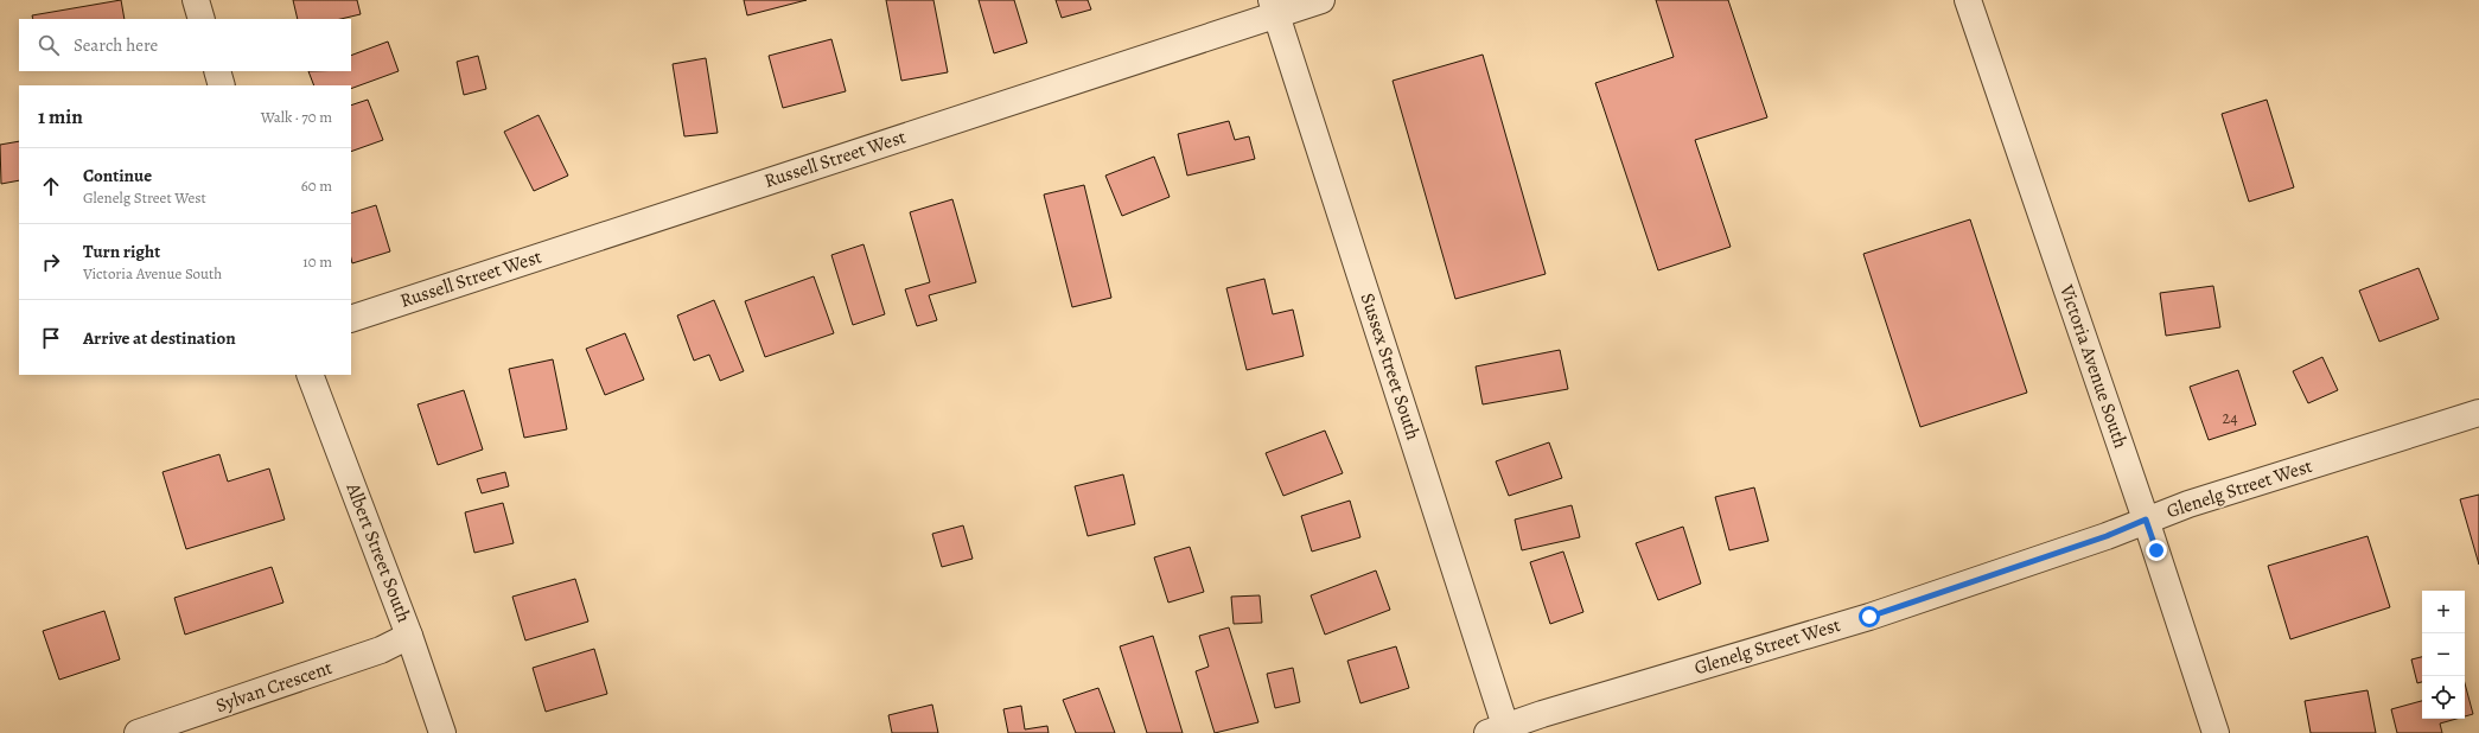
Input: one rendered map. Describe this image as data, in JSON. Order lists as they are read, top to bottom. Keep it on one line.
{"streets":{"street":["Russell Street West","Sussex Street South","Victoria Avenue South","Glenelg Street West","Albert Street South","Sylvan Crescent"]},"crossings":[["Russell Street West","Sussex Street South"],["Sussex Street South","Glenelg Street West"],["Victoria Avenue South","Glenelg Street West"],["Albert Street South","Sylvan Crescent"]],"house_numbers":["24"],"page":{"search":"Search here","heading":["1 min","Walk · 70 m"],"list":[["Continue","Glenelg Street West","60 m"],["Turn right","Victoria Avenue South","10 m"],"Arrive at destination"],"map_buttons":["+","−"]}}
